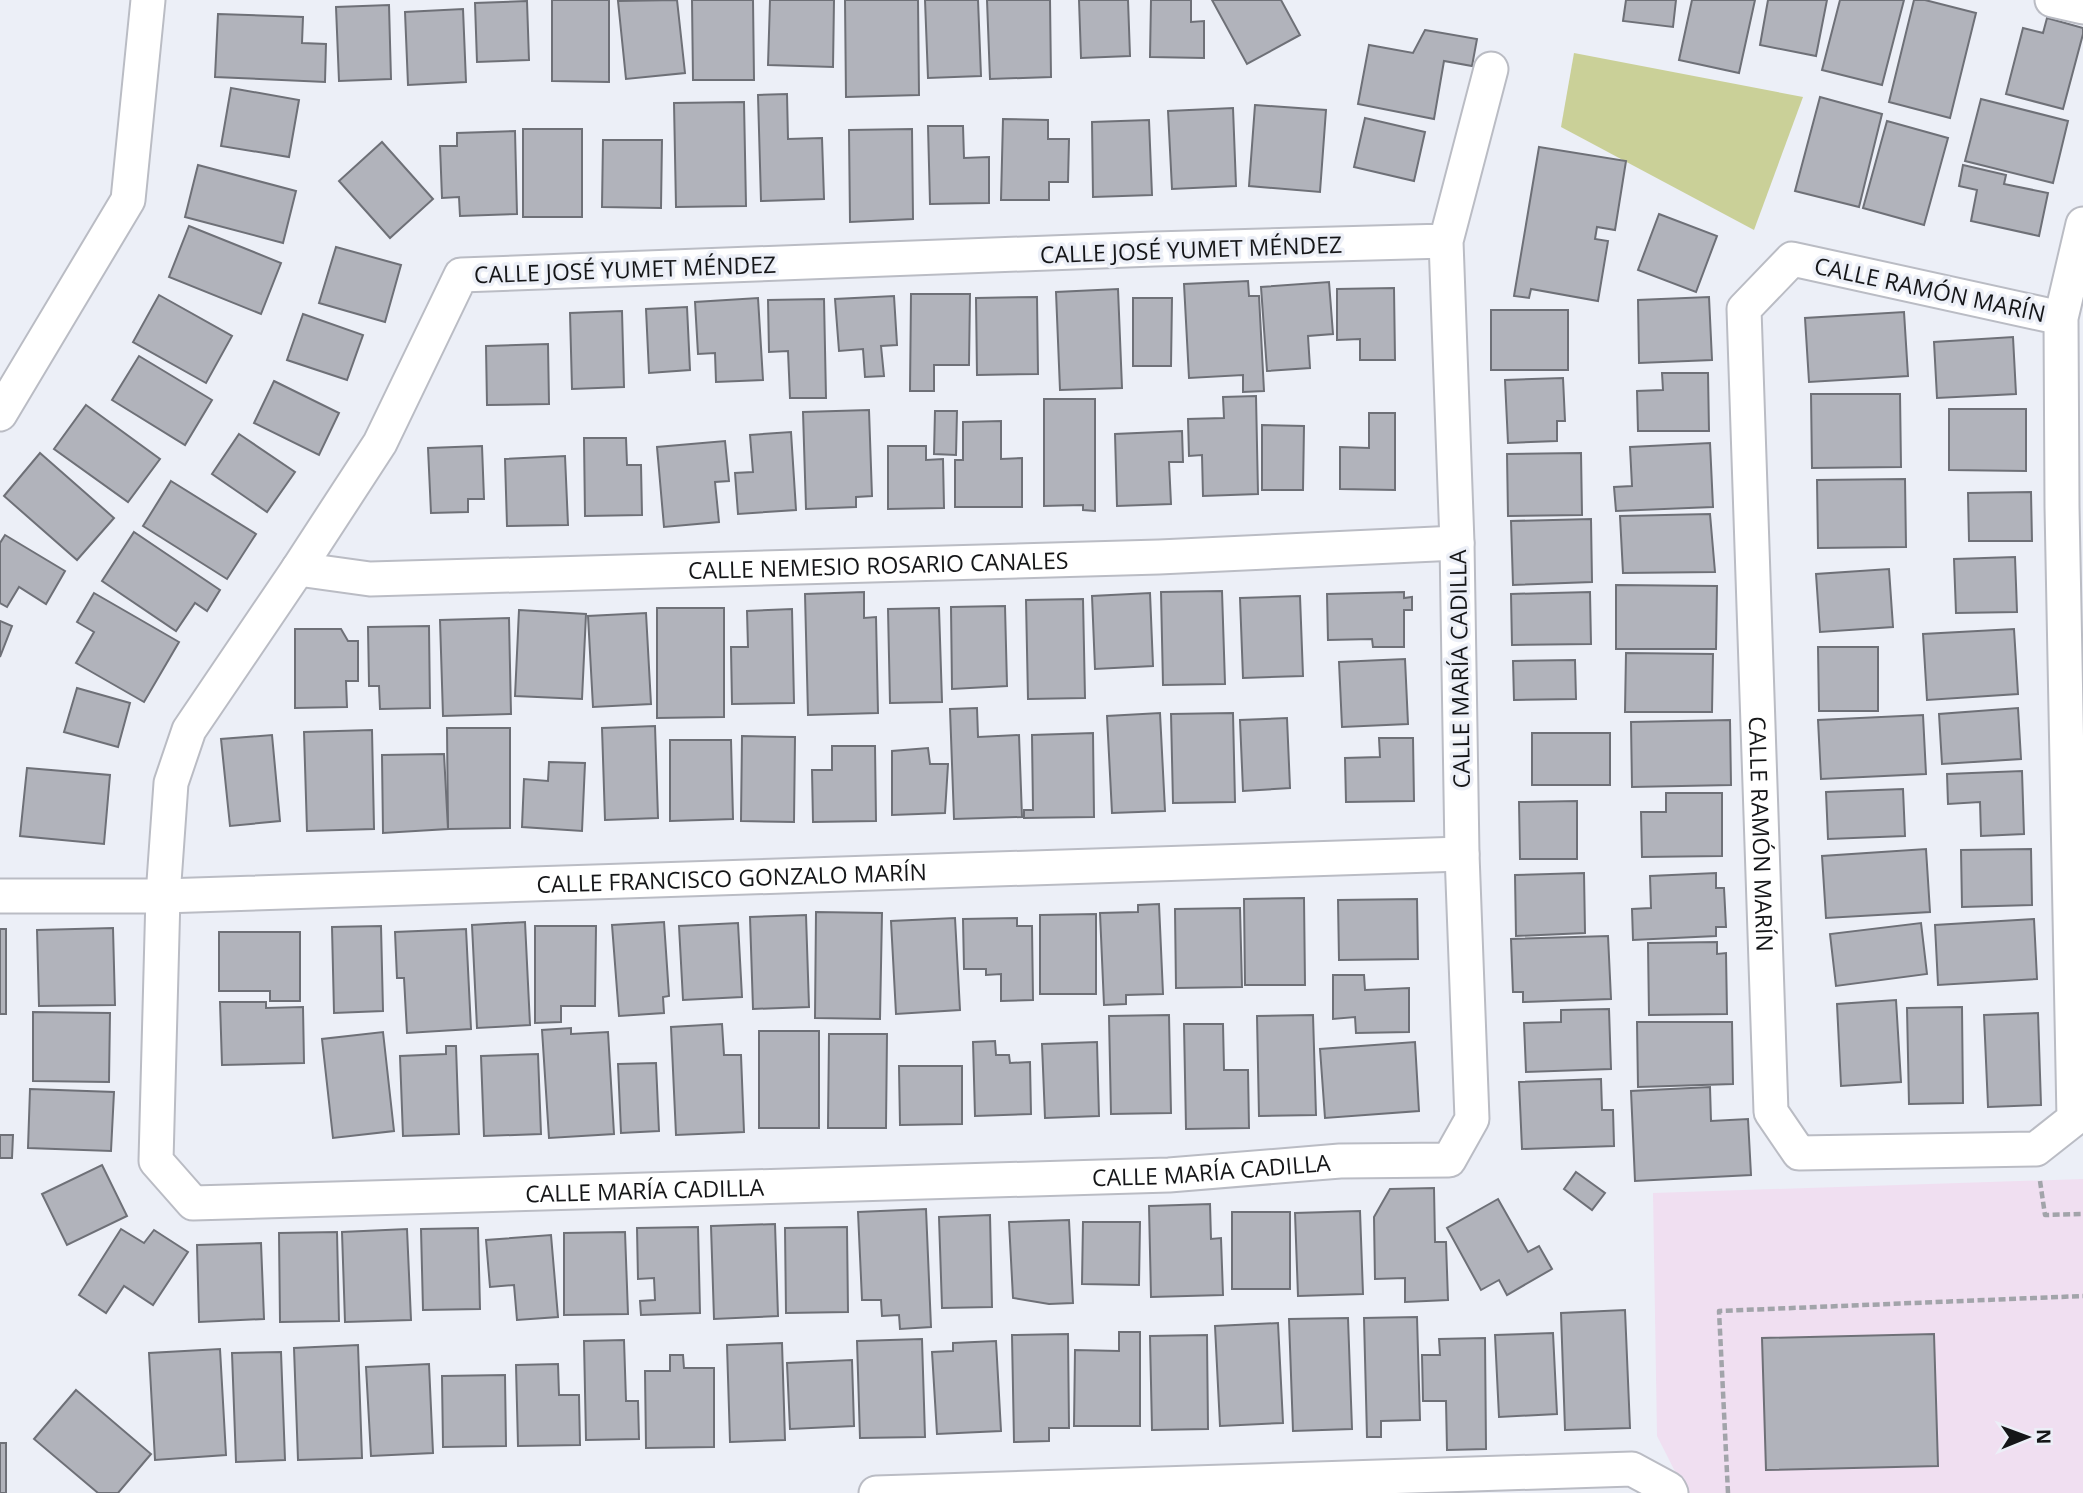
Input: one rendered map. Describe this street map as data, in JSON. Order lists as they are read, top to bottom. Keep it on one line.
{"streets":{"street":["CALLE JOSÉ YUMET MÉNDEZ","CALLE RAMÓN MARÍN","CALLE NEMESIO ROSARIO CANALES","CALLE MARÍA CADILLA","CALLE FRANCISCO GONZALO MARÍN"]},"crossings":[["CALLE JOSÉ YUMET MÉNDEZ","CALLE NEMESIO ROSARIO CANALES"],["CALLE JOSÉ YUMET MÉNDEZ","CALLE MARÍA CADILLA"],["CALLE JOSÉ YUMET MÉNDEZ","CALLE FRANCISCO GONZALO MARÍN"],["CALLE NEMESIO ROSARIO CANALES","CALLE MARÍA CADILLA"],["CALLE MARÍA CADILLA","CALLE FRANCISCO GONZALO MARÍN"]],"north":"right"}
